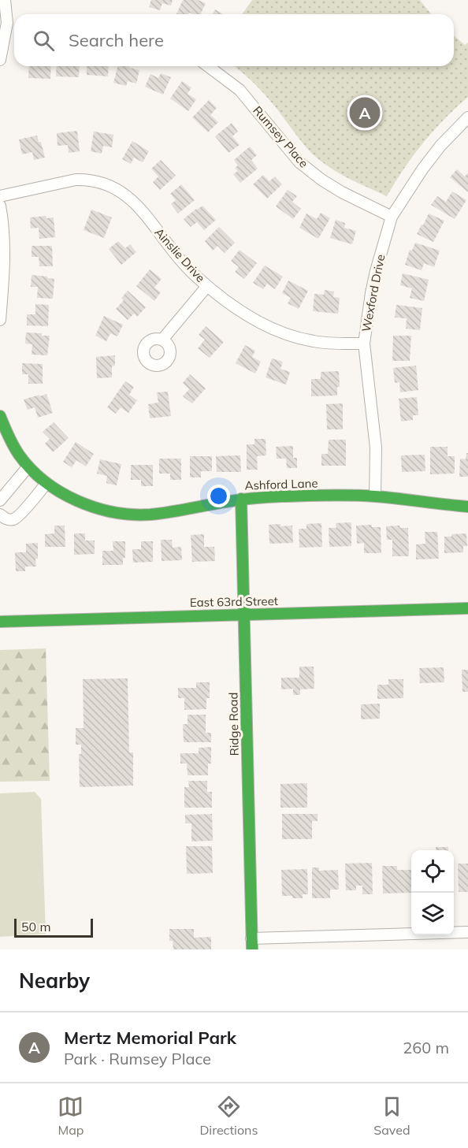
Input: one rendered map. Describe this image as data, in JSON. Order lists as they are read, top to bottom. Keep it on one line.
{"streets":{"street":["Rumsey Place","Ainslie Drive","Wexford Drive","Ashford Lane","East 63rd Street","Ridge Road"]},"crossings":[["Rumsey Place","Wexford Drive"],["Ainslie Drive","Wexford Drive"],["Wexford Drive","Ashford Lane"],["Ashford Lane","Ridge Road"],["East 63rd Street","Ridge Road"]],"scale_bar":"50 m","page":{"search":"Search here","pins":"A","scale":"50 m","heading":"Nearby","list":[{"mark":"A","name":"Mertz Memorial Park","note":"Park · Rumsey Place","value":"260 m"}],"nav":["Map","Directions","Saved"]}}
